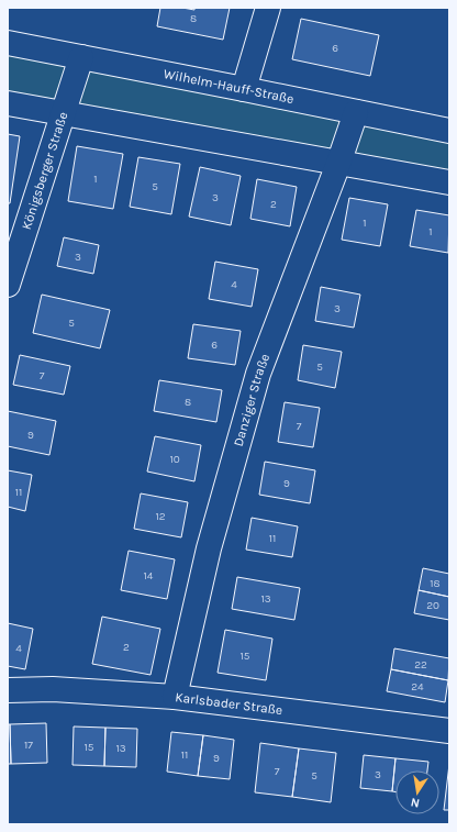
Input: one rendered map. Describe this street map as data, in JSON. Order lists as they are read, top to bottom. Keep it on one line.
{"streets":{"street":["Wilhelm-Hauff-Straße","Königsberger Straße","Danziger Straße","Karlsbader Straße"]},"crossings":[["Wilhelm-Hauff-Straße","Königsberger Straße"],["Wilhelm-Hauff-Straße","Danziger Straße"],["Danziger Straße","Karlsbader Straße"]],"house_numbers":["8","6","1","5","3","2","1","1","3","4","3","5","6","5","7","8","7","9","10","9","11","12","11","14","18","13","20","2","4","15","22","24","17","15","13","11","9","7","3","5"],"north":"bottom"}
